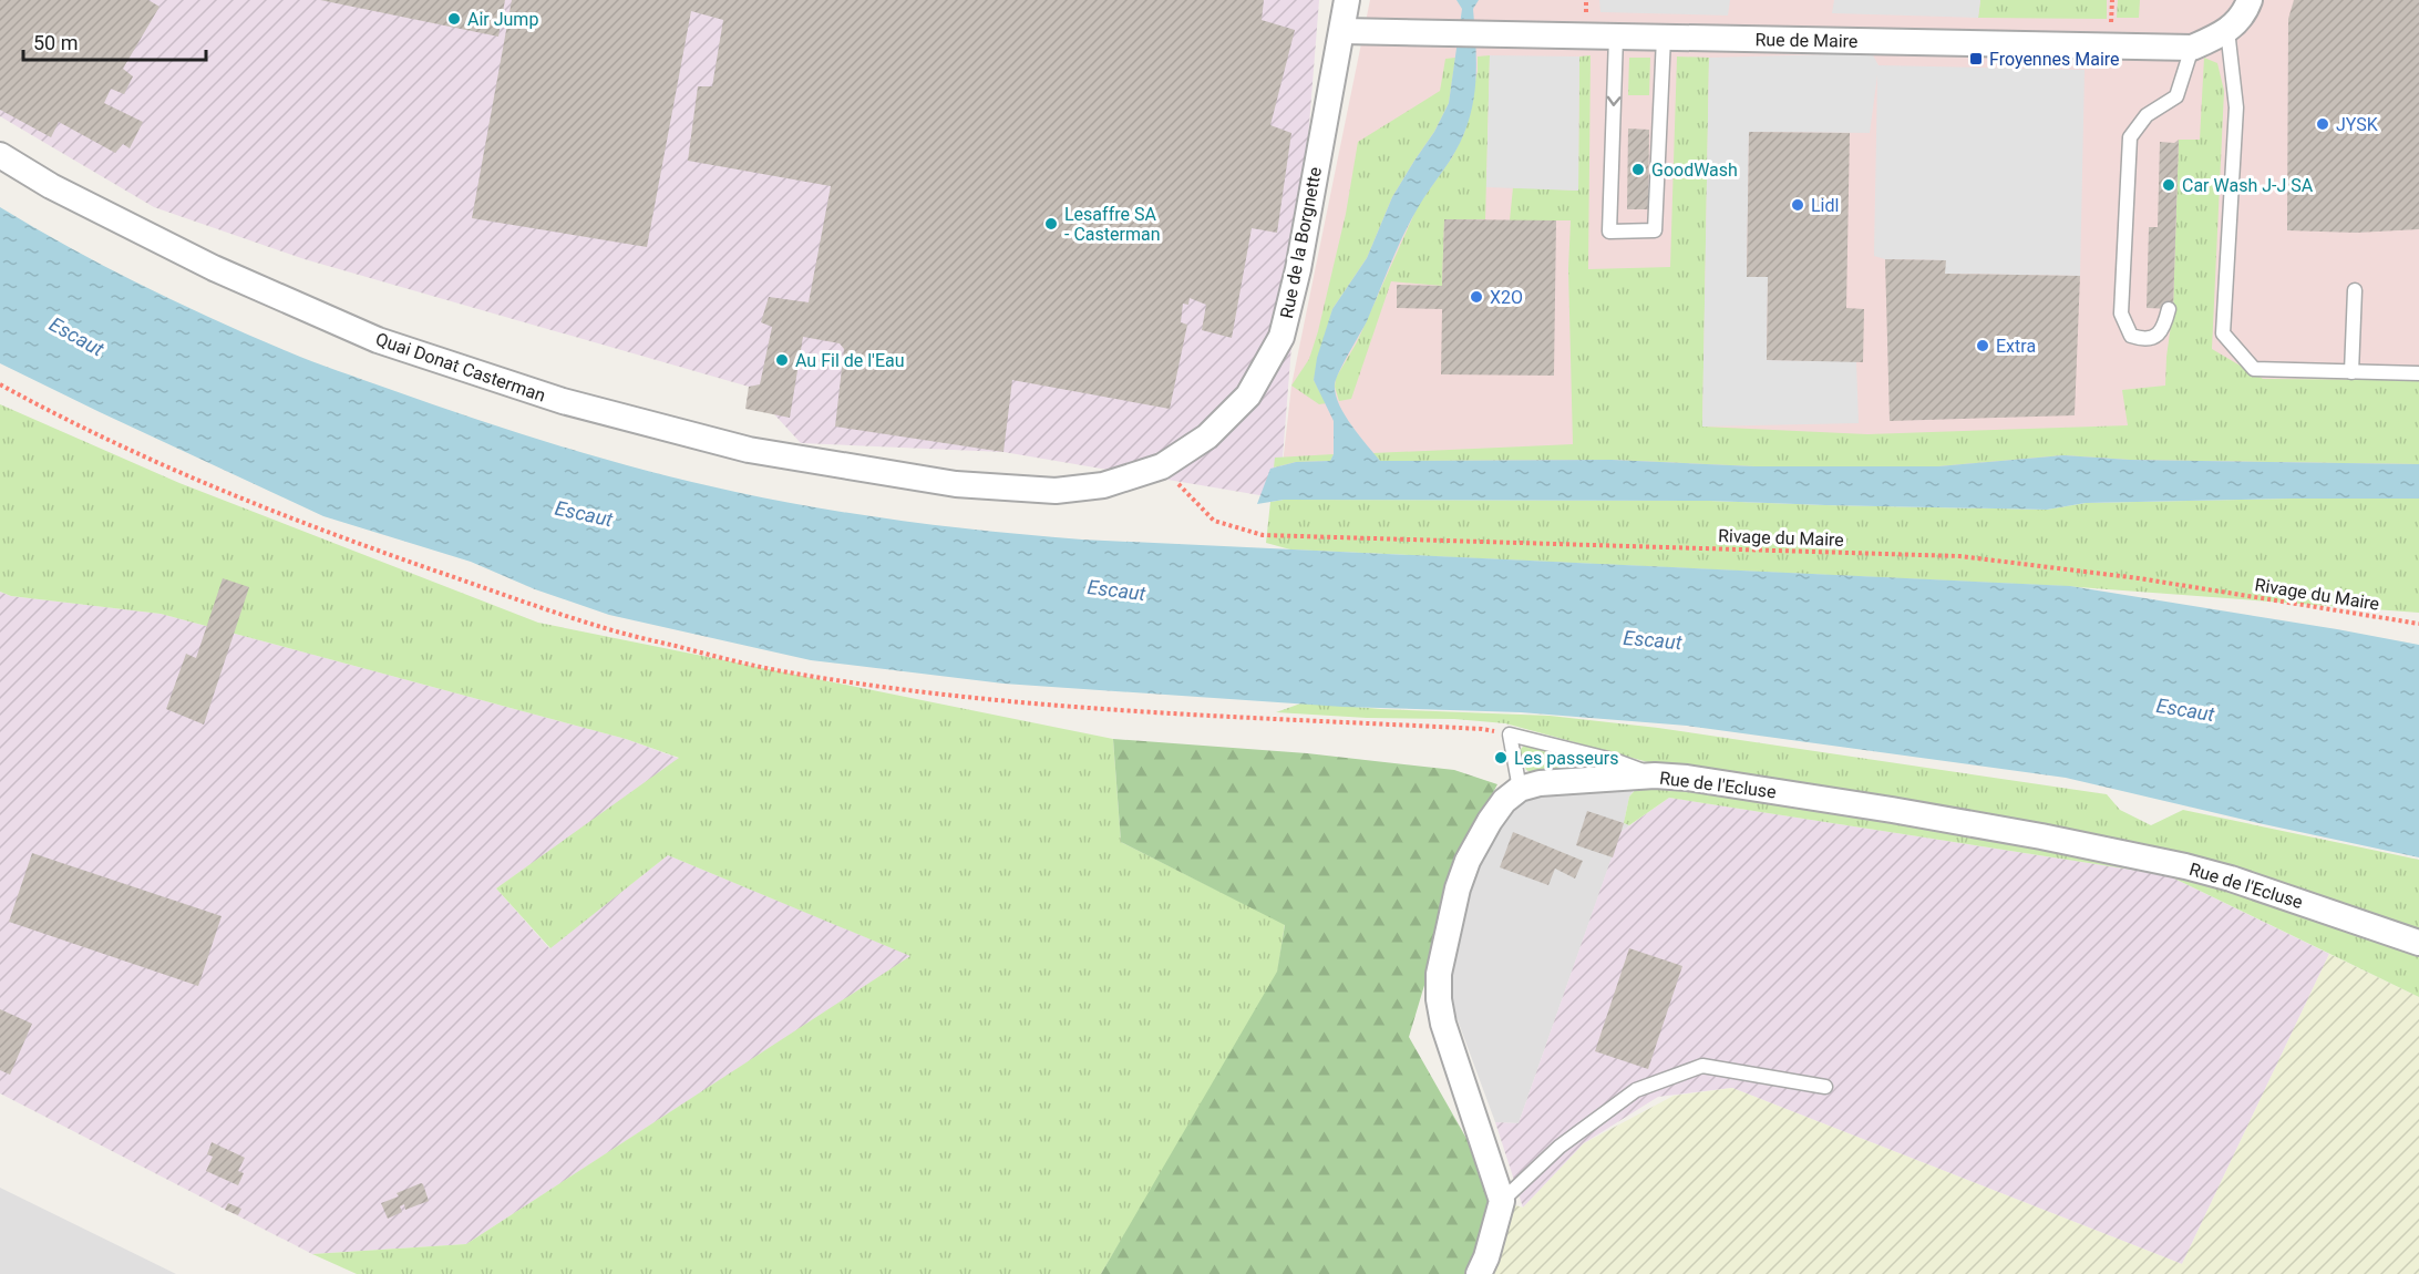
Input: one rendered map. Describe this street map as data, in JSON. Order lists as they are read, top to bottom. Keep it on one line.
{"streets":{"street":["Rue de Maire","Rue de la Borgnette","Quai Donat Casterman","Rue de l'Ecluse"],"path":["Rivage du Maire"]},"crossings":[["Rue de Maire","Rue de la Borgnette"],["Rue de la Borgnette","Quai Donat Casterman"],["Rue de la Borgnette","Rivage du Maire"]],"water":["Escaut"],"places":{"other":["Air Jump","JYSK","GoodWash","Car Wash J-J SA","Lidl","Lesaffre SA - Casterman","X2O","Extra","Au Fil de l'Eau","Les passeurs"],"transit":["Froyennes Maire"]},"scale_bar":"50 m"}
